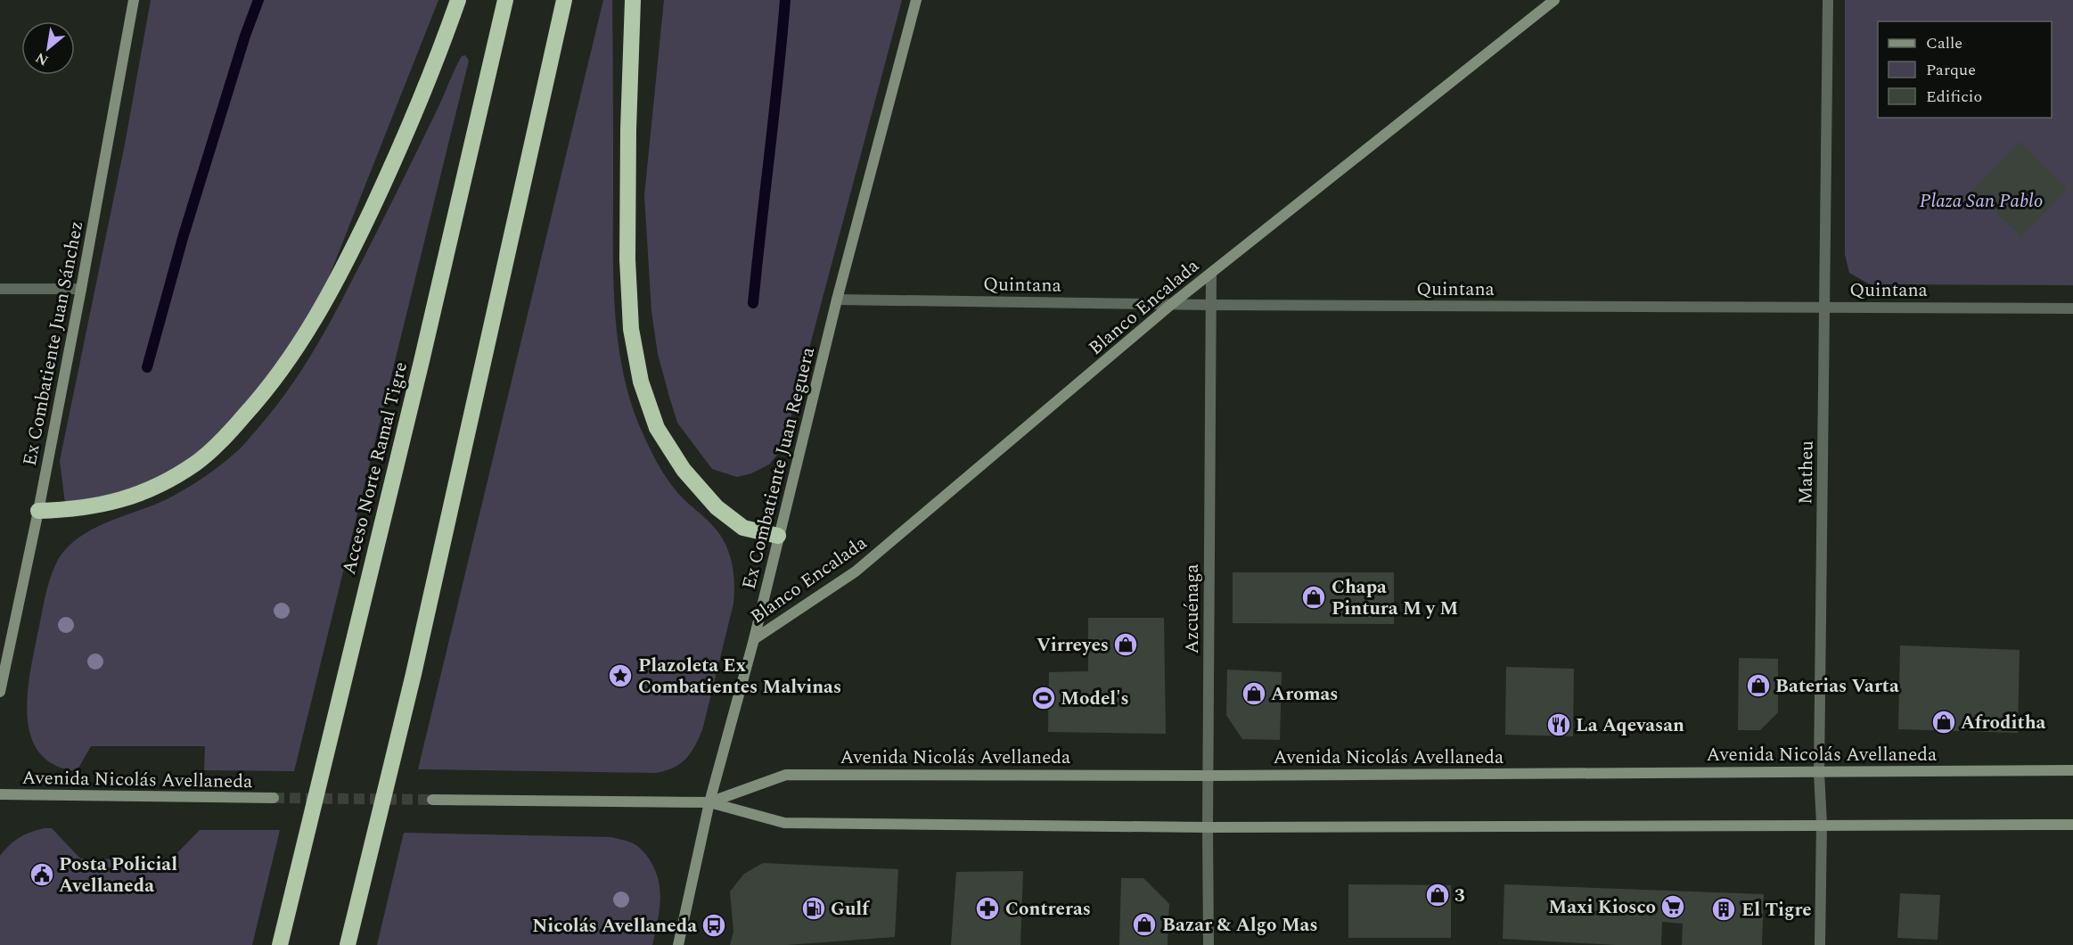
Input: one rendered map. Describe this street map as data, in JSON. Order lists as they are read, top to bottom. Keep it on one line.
{"streets":{"highway":["Acceso Norte Ramal Tigre"],"main road":["Blanco Encalada","Ex Combatiente Juan Sánchez","Ex Combatiente Juan Reguera","Avenida Nicolás Avellaneda"],"street":["Quintana","Matheu","Azcuénaga"]},"crossings":[["Quintana","Blanco Encalada"],["Quintana","Ex Combatiente Juan Reguera"],["Quintana","Matheu"],["Quintana","Azcuénaga"],["Blanco Encalada","Ex Combatiente Juan Reguera"],["Blanco Encalada","Azcuénaga"],["Ex Combatiente Juan Reguera","Avenida Nicolás Avellaneda"],["Matheu","Avenida Nicolás Avellaneda"],["Azcuénaga","Avenida Nicolás Avellaneda"]],"parks":["Plaza San Pablo"],"places":{"shop":["Chapa Pintura M y M","Virreyes","Baterias Varta","Aromas","Afroditha","3","Bazar & Algo Mas"],"place":["Plazoleta Ex Combatientes Malvinas"],"sports":["Model's"],"restaurant":["La Aqevasan"],"public building":["Posta Policial Avellaneda"],"supermarket":["Maxi Kiosco"],"fuel station":["Gulf"],"pharmacy":["Contreras"],"building":["El Tigre"],"bus stop":["Nicolás Avellaneda"]},"legend":["Calle","Parque","Edificio"],"north":"bottom left"}
